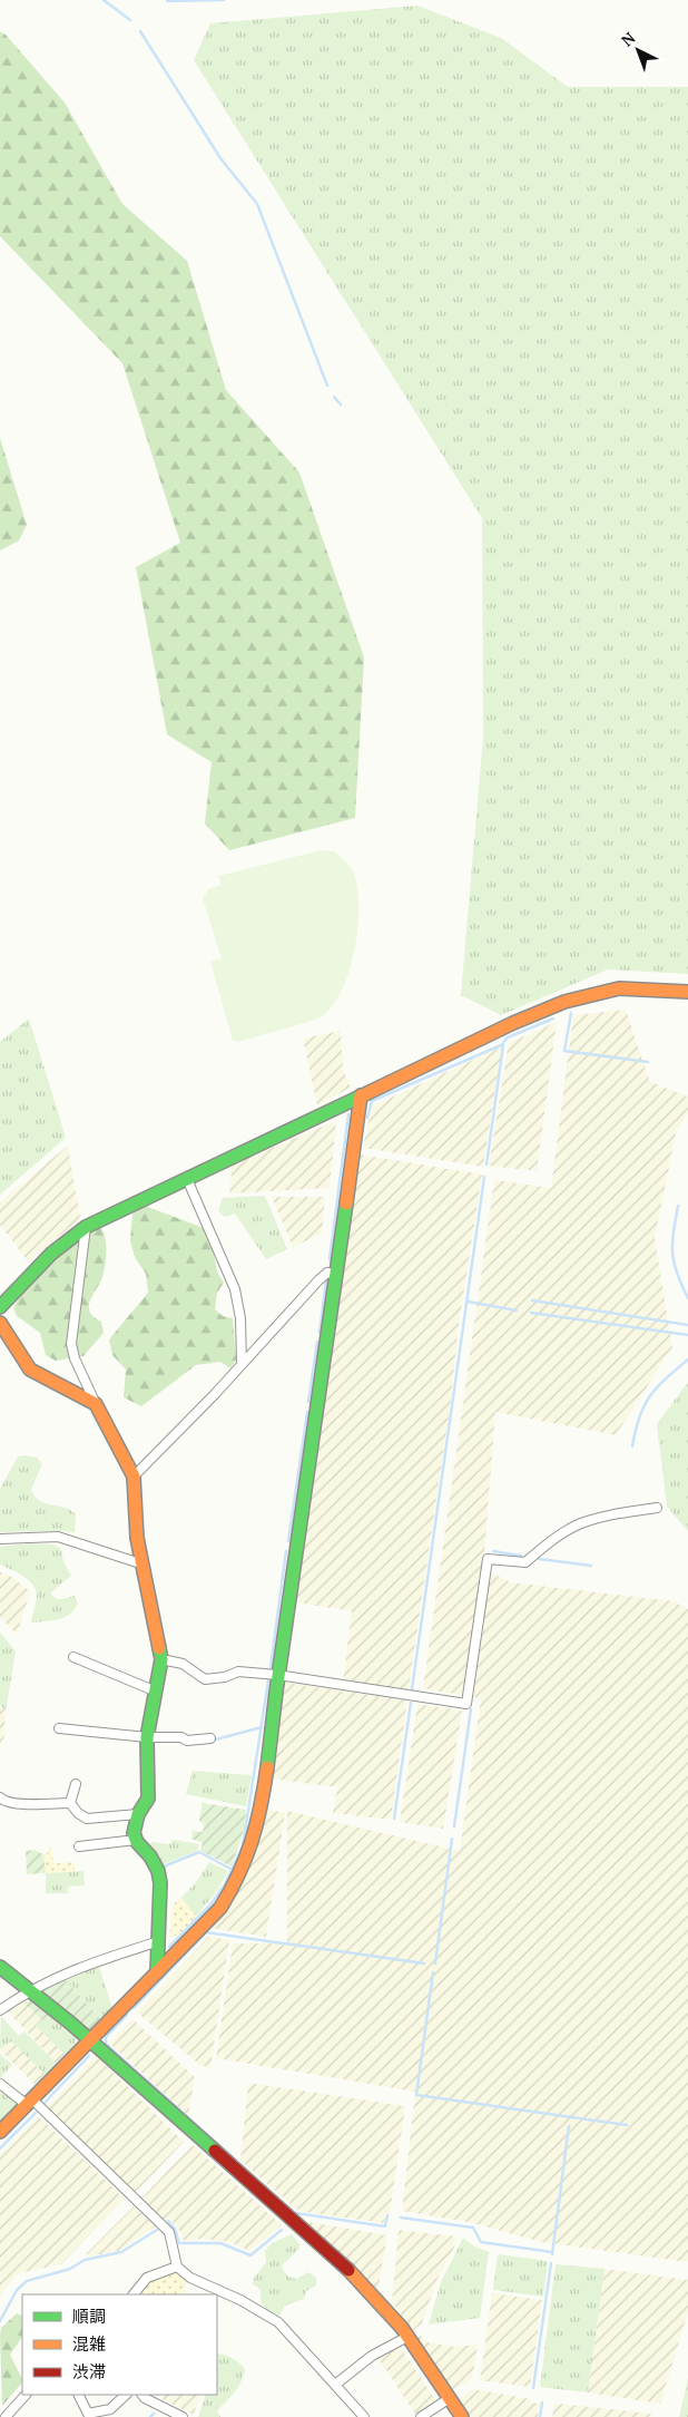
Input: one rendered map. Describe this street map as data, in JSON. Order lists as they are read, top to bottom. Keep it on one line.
{"legend":["順調","混雑","渋滞"],"north":"top left"}
